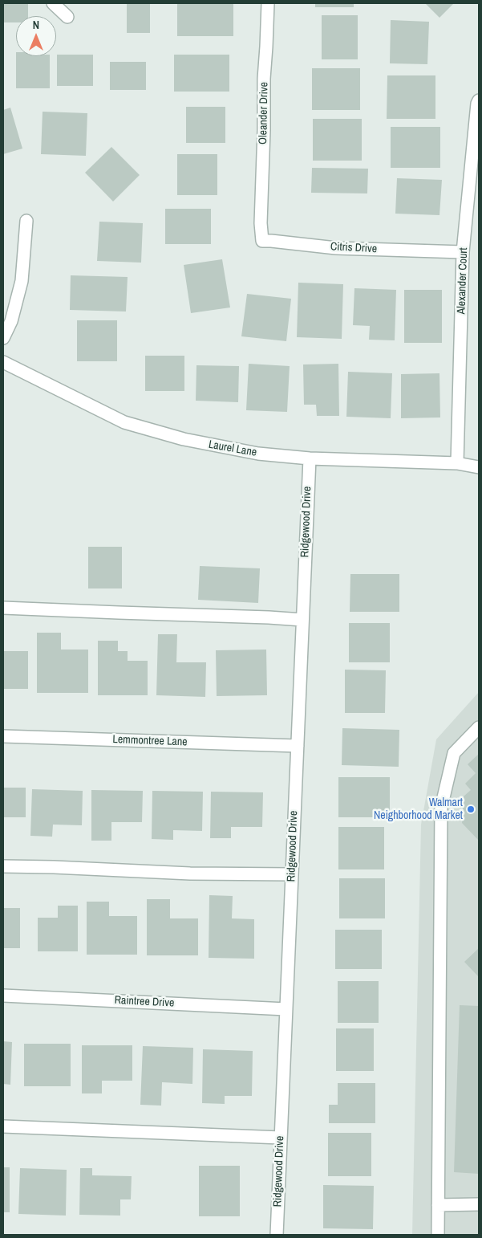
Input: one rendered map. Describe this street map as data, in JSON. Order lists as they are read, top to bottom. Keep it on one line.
{"streets":{"street":["Oleander Drive","Citris Drive","Alexander Court","Laurel Lane","Ridgewood Drive","Lemmontree Lane","Raintree Drive"]},"crossings":[["Oleander Drive","Citris Drive"],["Citris Drive","Alexander Court"],["Alexander Court","Laurel Lane"],["Laurel Lane","Ridgewood Drive"],["Ridgewood Drive","Lemmontree Lane"],["Ridgewood Drive","Raintree Drive"]],"places":["Walmart Neighborhood Market"],"north":"top"}
